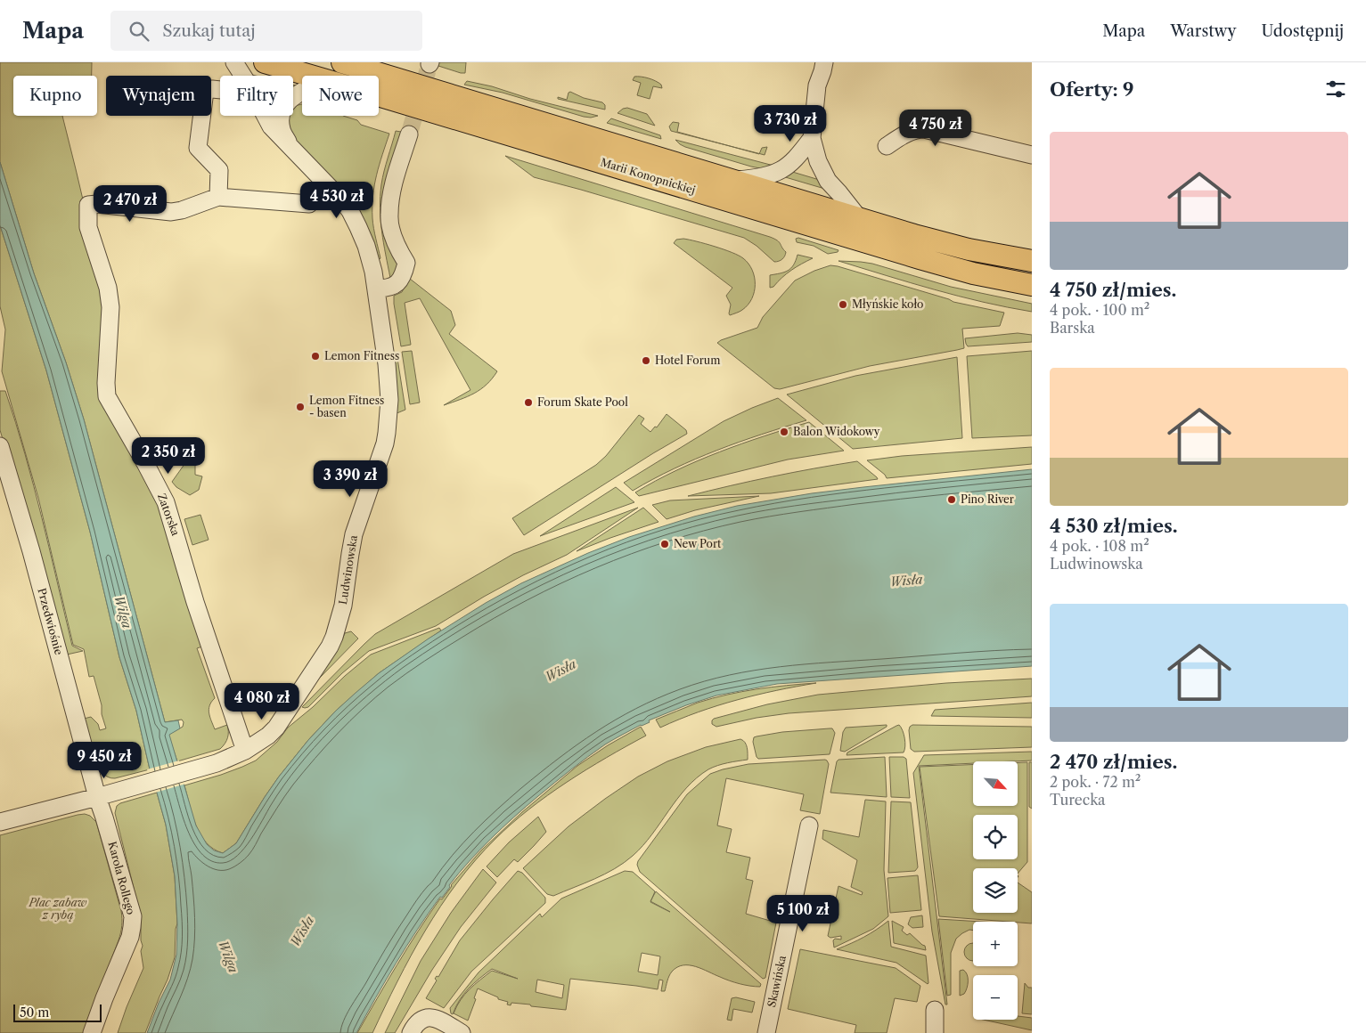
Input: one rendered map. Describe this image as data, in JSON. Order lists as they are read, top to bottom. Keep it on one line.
{"streets":{"main road":["Marii Konopnickiej"],"street":["Zatorska","Ludwinowska","Przedwiośnie","Karola Rollego","Skawińska"]},"crossings":[["Zatorska","Ludwinowska"],["Ludwinowska","Przedwiośnie"],["Ludwinowska","Karola Rollego"],["Przedwiośnie","Karola Rollego"]],"water":["Wisła","Wilga"],"parks":["Plac zabaw z rybą"],"places":["Młyńskie koło","Lemon Fitness","Hotel Forum","Forum Skate Pool","Lemon Fitness - basen","Balon Widokowy","Pino River","New Port"],"scale_bar":"50 m","north":"bottom right","page":{"header":"Mapa","search":"Szukaj tutaj","nav":["Mapa","Warstwy","Udostępnij"],"heading":"Oferty: 9","chip":["Kupno","Wynajem","Filtry","Nowe"],"price":["3 730 zł","4 750 zł","4 530 zł","2 470 zł","2 350 zł","3 390 zł","4 080 zł","9 450 zł","5 100 zł"],"list":[{"name":"4 750 zł/mies.","note":"4 pok. · 100 m² · Barska"},{"name":"4 530 zł/mies.","note":"4 pok. · 108 m² · Ludwinowska"},{"name":"2 470 zł/mies.","note":"2 pok. · 72 m² · Turecka"}],"map_buttons":["+","−"],"scale":"50 m"}}
